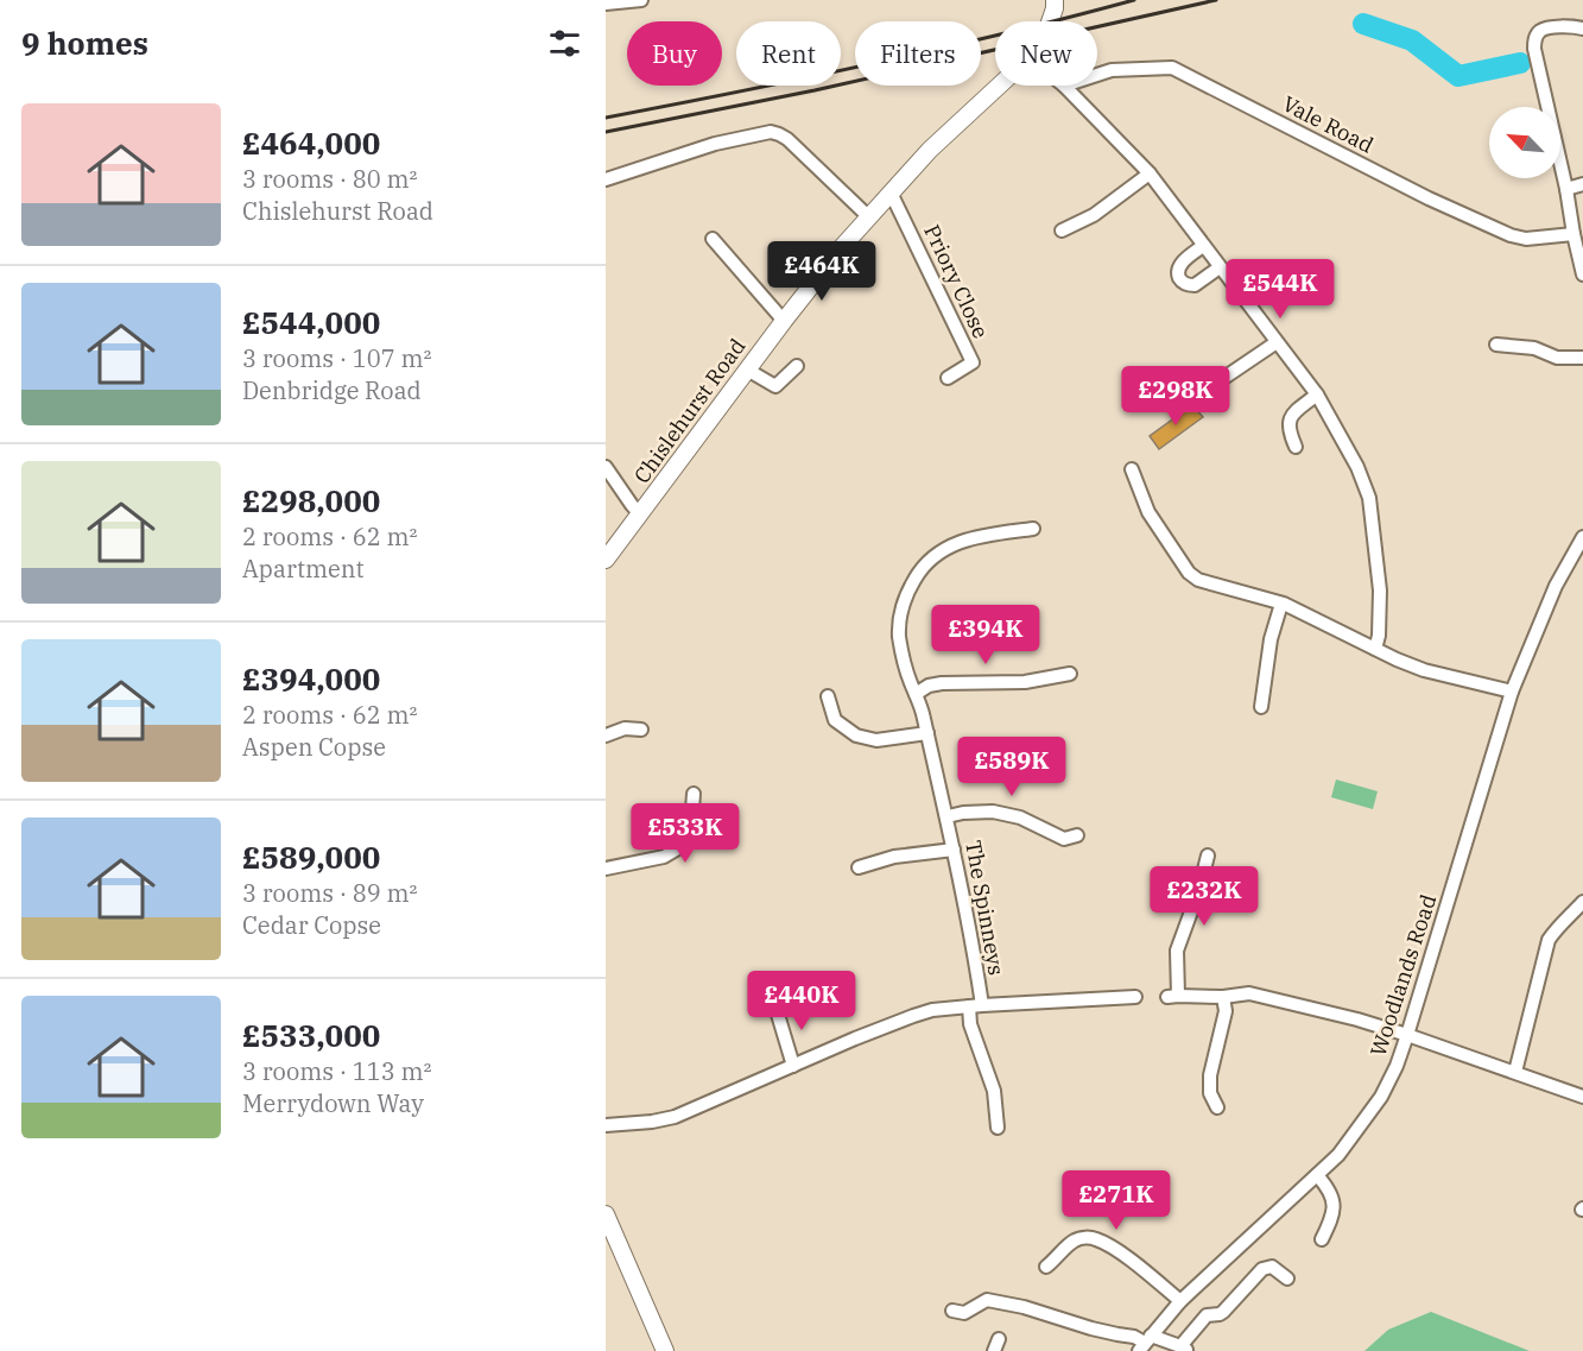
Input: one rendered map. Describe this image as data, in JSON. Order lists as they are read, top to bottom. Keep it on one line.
{"streets":{"main road":["Chislehurst Road"],"street":["Vale Road","Priory Close","The Spinneys","Woodlands Road"]},"crossings":[["Priory Close","Chislehurst Road"]],"north":"top left","page":{"heading":"9 homes","chip":["Buy","Rent","Filters","New"],"list":[{"name":"£464,000","note":"3 rooms · 80 m² · Chislehurst Road"},{"name":"£544,000","note":"3 rooms · 107 m² · Denbridge Road"},{"name":"£298,000","note":"2 rooms · 62 m² · Apartment"},{"name":"£394,000","note":"2 rooms · 62 m² · Aspen Copse"},{"name":"£589,000","note":"3 rooms · 89 m² · Cedar Copse"},{"name":"£533,000","note":"3 rooms · 113 m² · Merrydown Way"}],"price":["£464K","£544K","£298K","£394K","£589K","£533K","£232K","£440K","£271K"]}}
